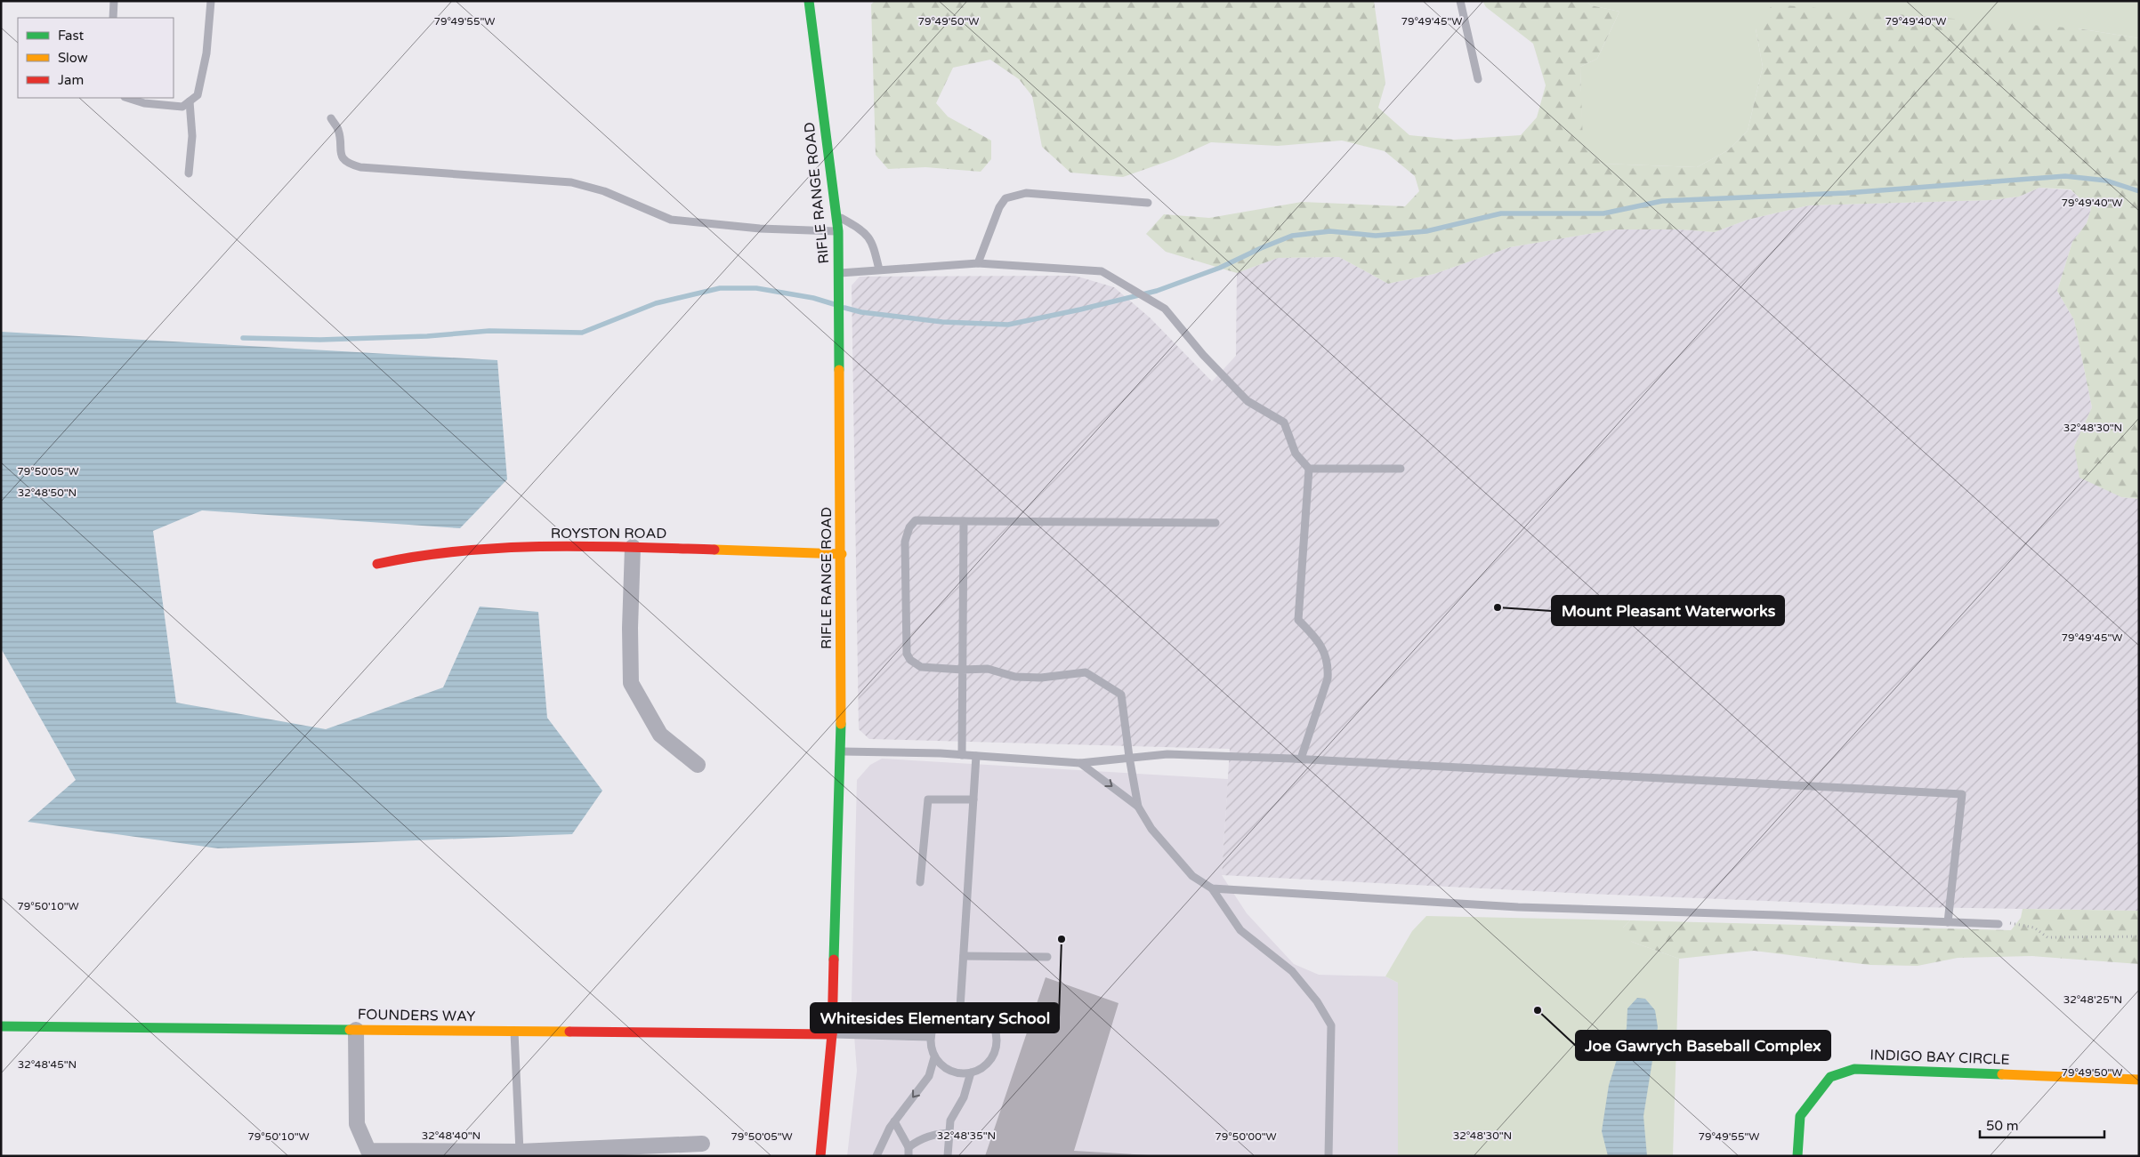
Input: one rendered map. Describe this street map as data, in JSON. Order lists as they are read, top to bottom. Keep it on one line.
{"streets":{"street":["RIFLE RANGE ROAD","ROYSTON ROAD","FOUNDERS WAY","INDIGO BAY CIRCLE"]},"crossings":[["RIFLE RANGE ROAD","ROYSTON ROAD"],["RIFLE RANGE ROAD","FOUNDERS WAY"]],"places":["Mount Pleasant Waterworks","Whitesides Elementary School","Joe Gawrych Baseball Complex"],"legend":["Fast","Slow","Jam"],"scale_bar":"50 m","coordinates":["79°49'55\"W","79°49'50\"W","79°49'45\"W","79°49'40\"W","32°48'30\"N","79°50'05\"W","32°48'50\"N","79°50'10\"W","32°48'25\"N","32°48'45\"N","32°48'40\"N","32°48'35\"N","79°50'00\"W"]}
